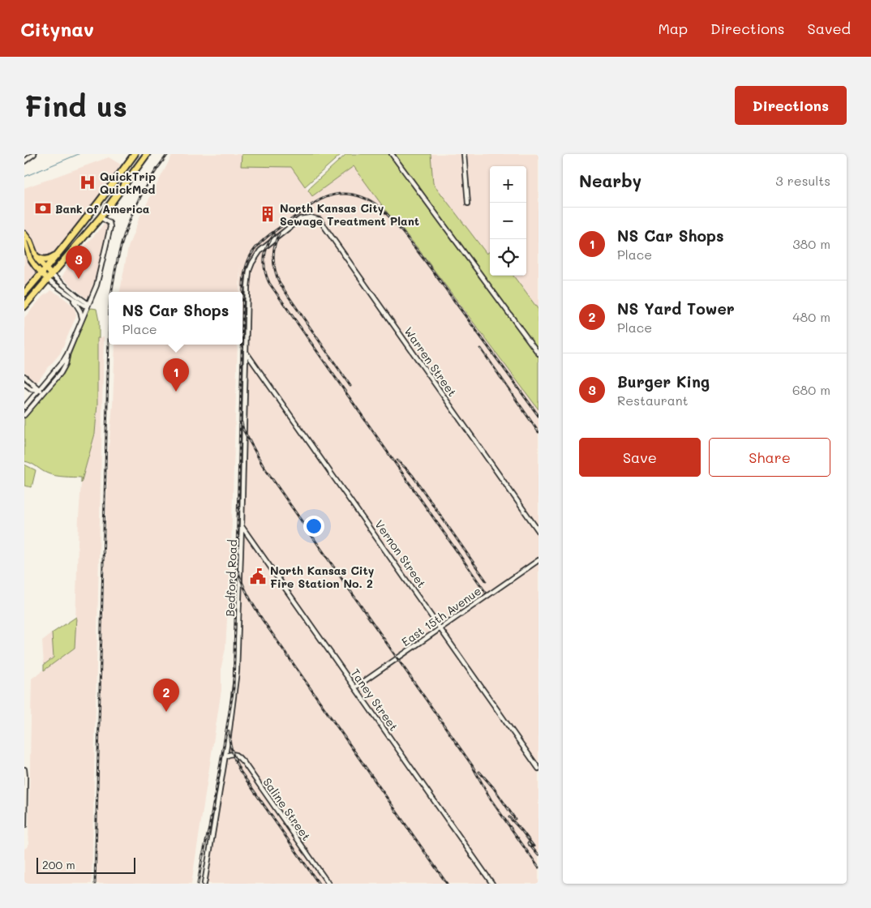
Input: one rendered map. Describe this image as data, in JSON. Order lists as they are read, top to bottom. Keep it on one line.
{"streets":{"street":["Warren Street","Vernon Street","Bedford Road","East 15th Avenue","Taney Street","Saline Street"]},"crossings":[["Warren Street","Bedford Road"],["Vernon Street","Bedford Road"],["Vernon Street","East 15th Avenue"],["Bedford Road","Taney Street"],["Bedford Road","Saline Street"],["East 15th Avenue","Taney Street"]],"places":{"hospital":["QuickTrip QuickMed"],"bank":["Bank of America"],"building":["North Kansas City Sewage Treatment Plant"],"public building":["North Kansas City Fire Station No. 2"]},"scale_bar":"200 m","page":{"header":"Citynav","nav":["Map","Directions","Saved"],"buttons":["Directions",["Save","Share"]],"title":"Find us","heading":["Nearby","3 results"],"map_buttons":["+","−"],"list":[{"mark":"1","name":"NS Car Shops","note":"Place","value":"380 m"},{"mark":"2","name":"NS Yard Tower","note":"Place","value":"480 m"},{"mark":"3","name":"Burger King","note":"Restaurant","value":"680 m"}],"pins":["3","1","2"],"popup":["NS Car Shops","Place"],"scale":"200 m"}}
